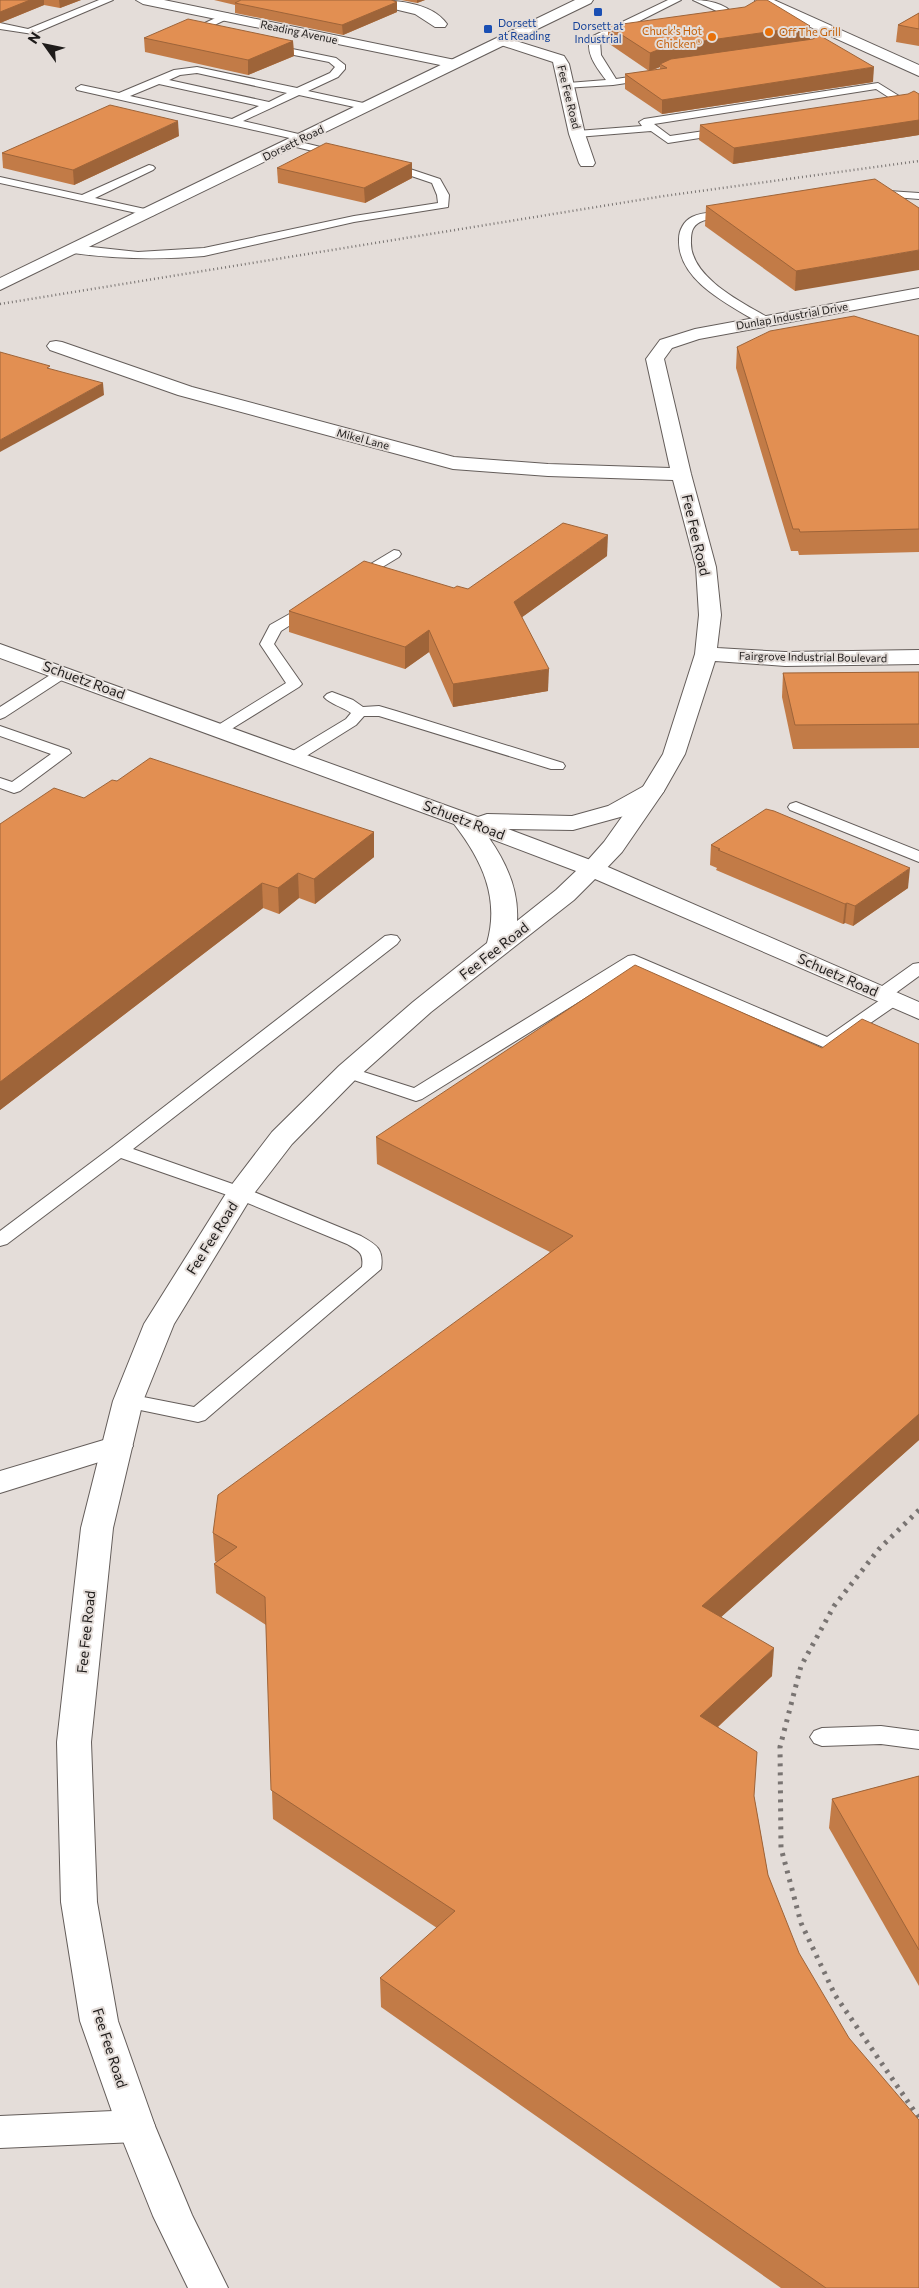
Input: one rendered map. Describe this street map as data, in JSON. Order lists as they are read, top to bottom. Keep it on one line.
{"streets":{"street":["Reading Avenue","Fee Fee Road","Dorsett Road","Dunlap Industrial Drive","Mikel Lane","Fairgrove Industrial Boulevard","Schuetz Road"]},"crossings":[["Reading Avenue","Dorsett Road"],["Fee Fee Road","Dorsett Road"],["Fee Fee Road","Dunlap Industrial Drive"],["Fee Fee Road","Mikel Lane"],["Fee Fee Road","Fairgrove Industrial Boulevard"],["Fee Fee Road","Schuetz Road"]],"places":{"transit":["Dorsett at Industrial","Dorsett at Reading"],"other":["Off The Grill","Chuck's Hot Chicken®"]},"north":"top left"}
